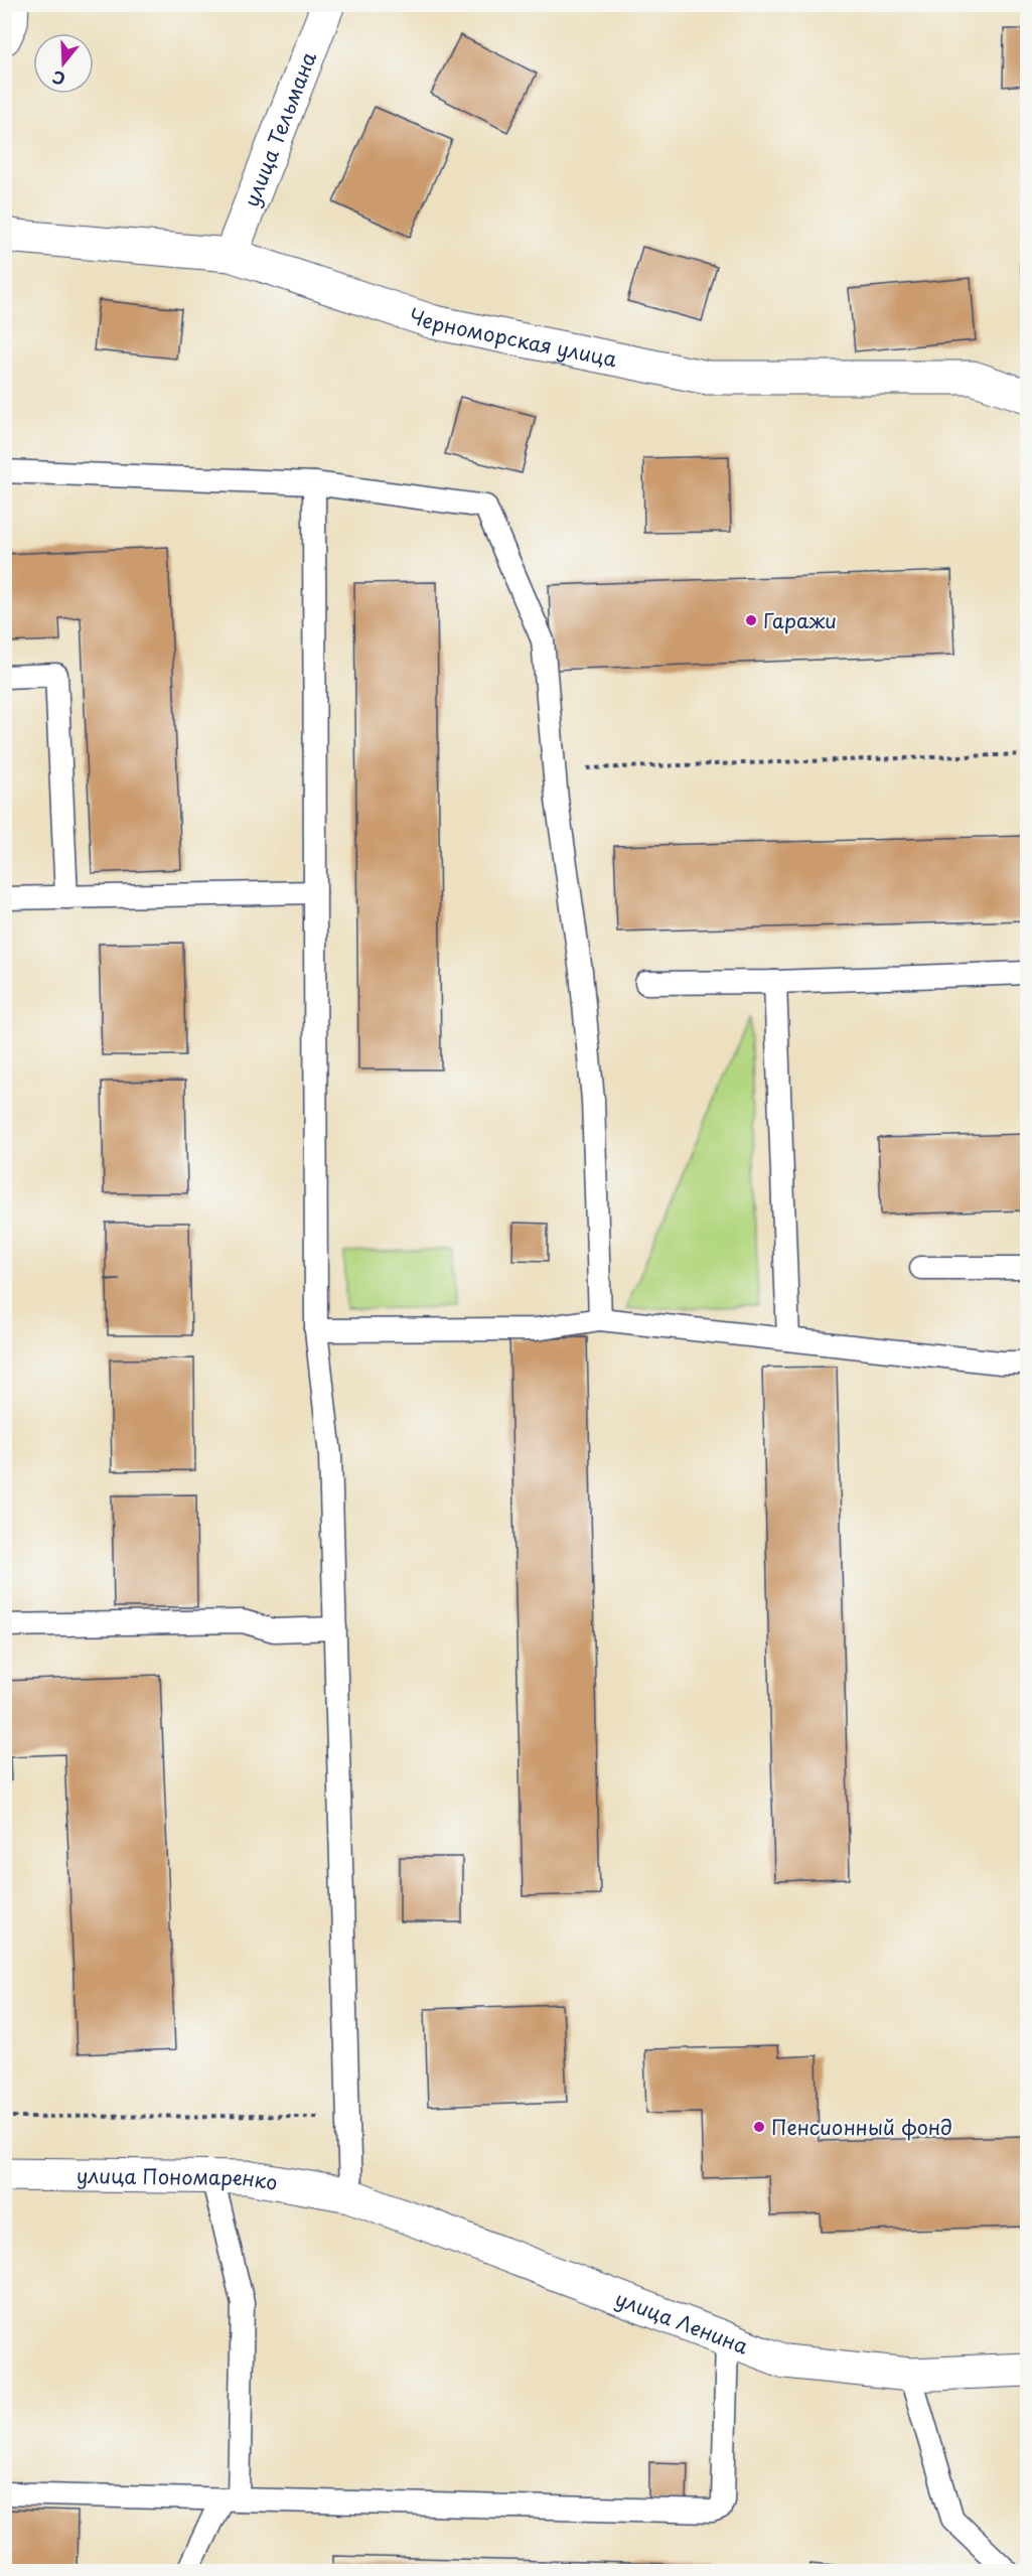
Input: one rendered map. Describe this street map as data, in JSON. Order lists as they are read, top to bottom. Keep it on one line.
{"streets":{"street":["улица Тельмана","Черноморская улица","улица Пономаренко","улица Ленина"]},"crossings":[["улица Тельмана","Черноморская улица"],["улица Пономаренко","улица Ленина"]],"places":["Гаражи","Пенсионный фонд"],"north":"bottom"}
